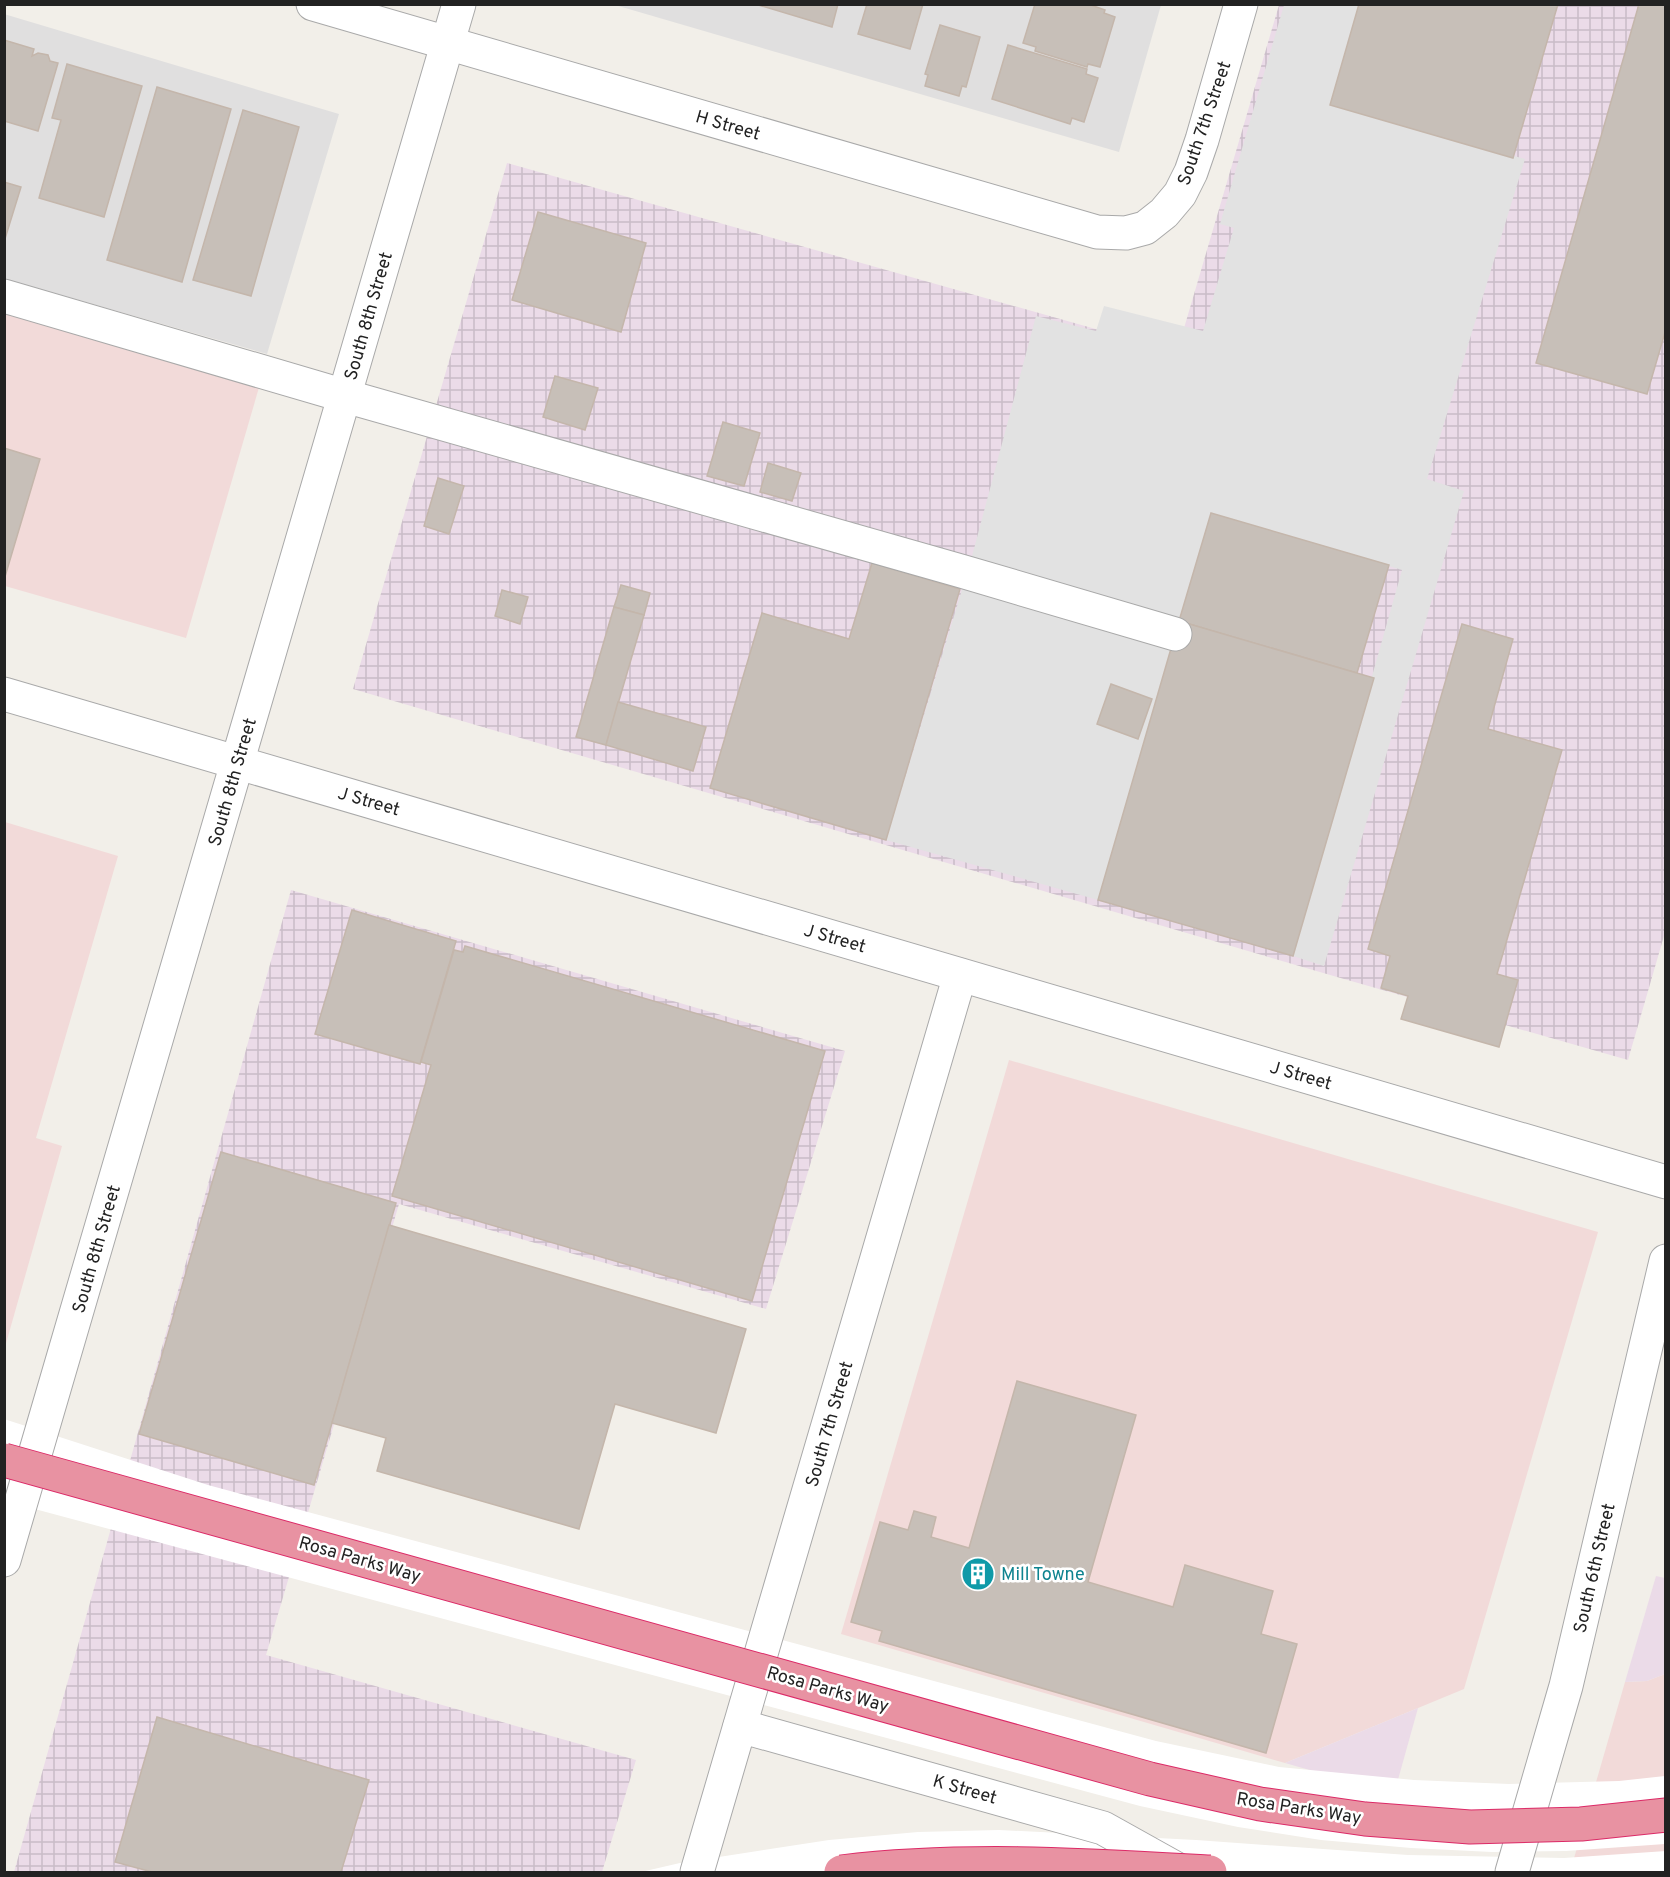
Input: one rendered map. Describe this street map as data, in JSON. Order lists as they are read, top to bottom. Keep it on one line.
{"streets":{"highway":["Rosa Parks Way"],"street":["South 7th Street","H Street","South 8th Street","J Street","South 6th Street","K Street"]},"crossings":[["South 7th Street","H Street"],["South 7th Street","J Street"],["South 7th Street","K Street"],["H Street","South 8th Street"],["South 8th Street","J Street"]],"places":{"building":["Mill Towne"]}}
